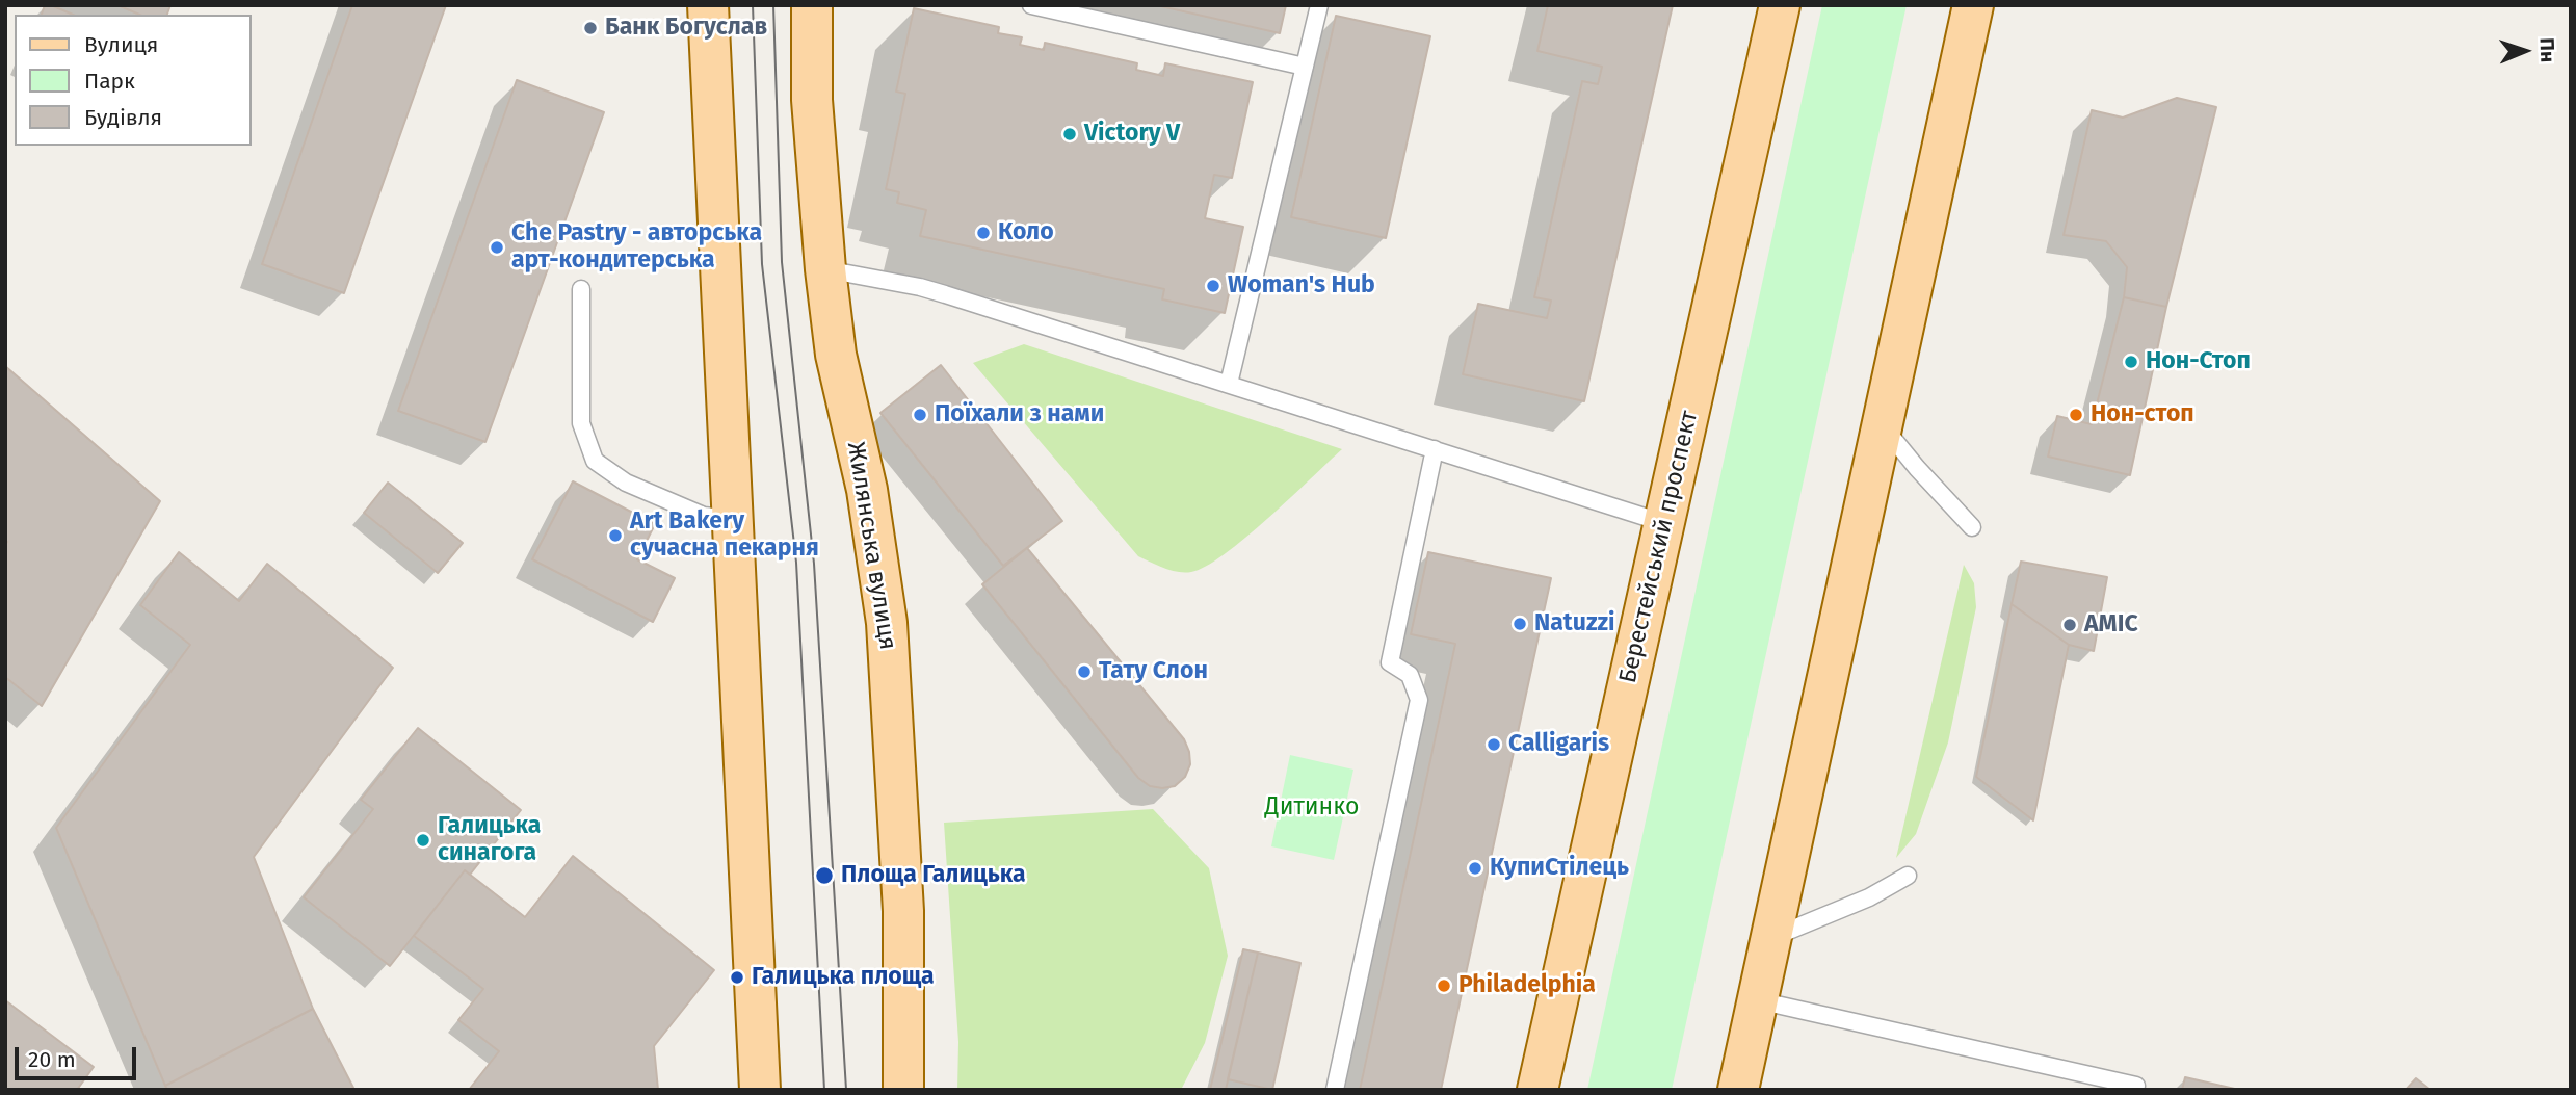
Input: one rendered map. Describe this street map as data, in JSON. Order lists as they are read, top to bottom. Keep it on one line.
{"streets":{"main road":["Жилянська вулиця","Берестейський проспект"]},"parks":["Дитинко"],"places":["Банк Богуслав","Victory V","Коло","Che Pastry - авторська арт-кондитерська","Woman's Hub","Нон-Стоп","Поїхали з нами","Нон-стоп","Art Bakery сучасна пекарня","Natuzzi","AMIC","Тату Слон","Calligaris","Галицька синагога","КупиСтілець","Площа Галицька","Галицька площа","Philadelphia"],"legend":["Вулиця","Парк","Будівля"],"scale_bar":"20 m","north":"right"}
